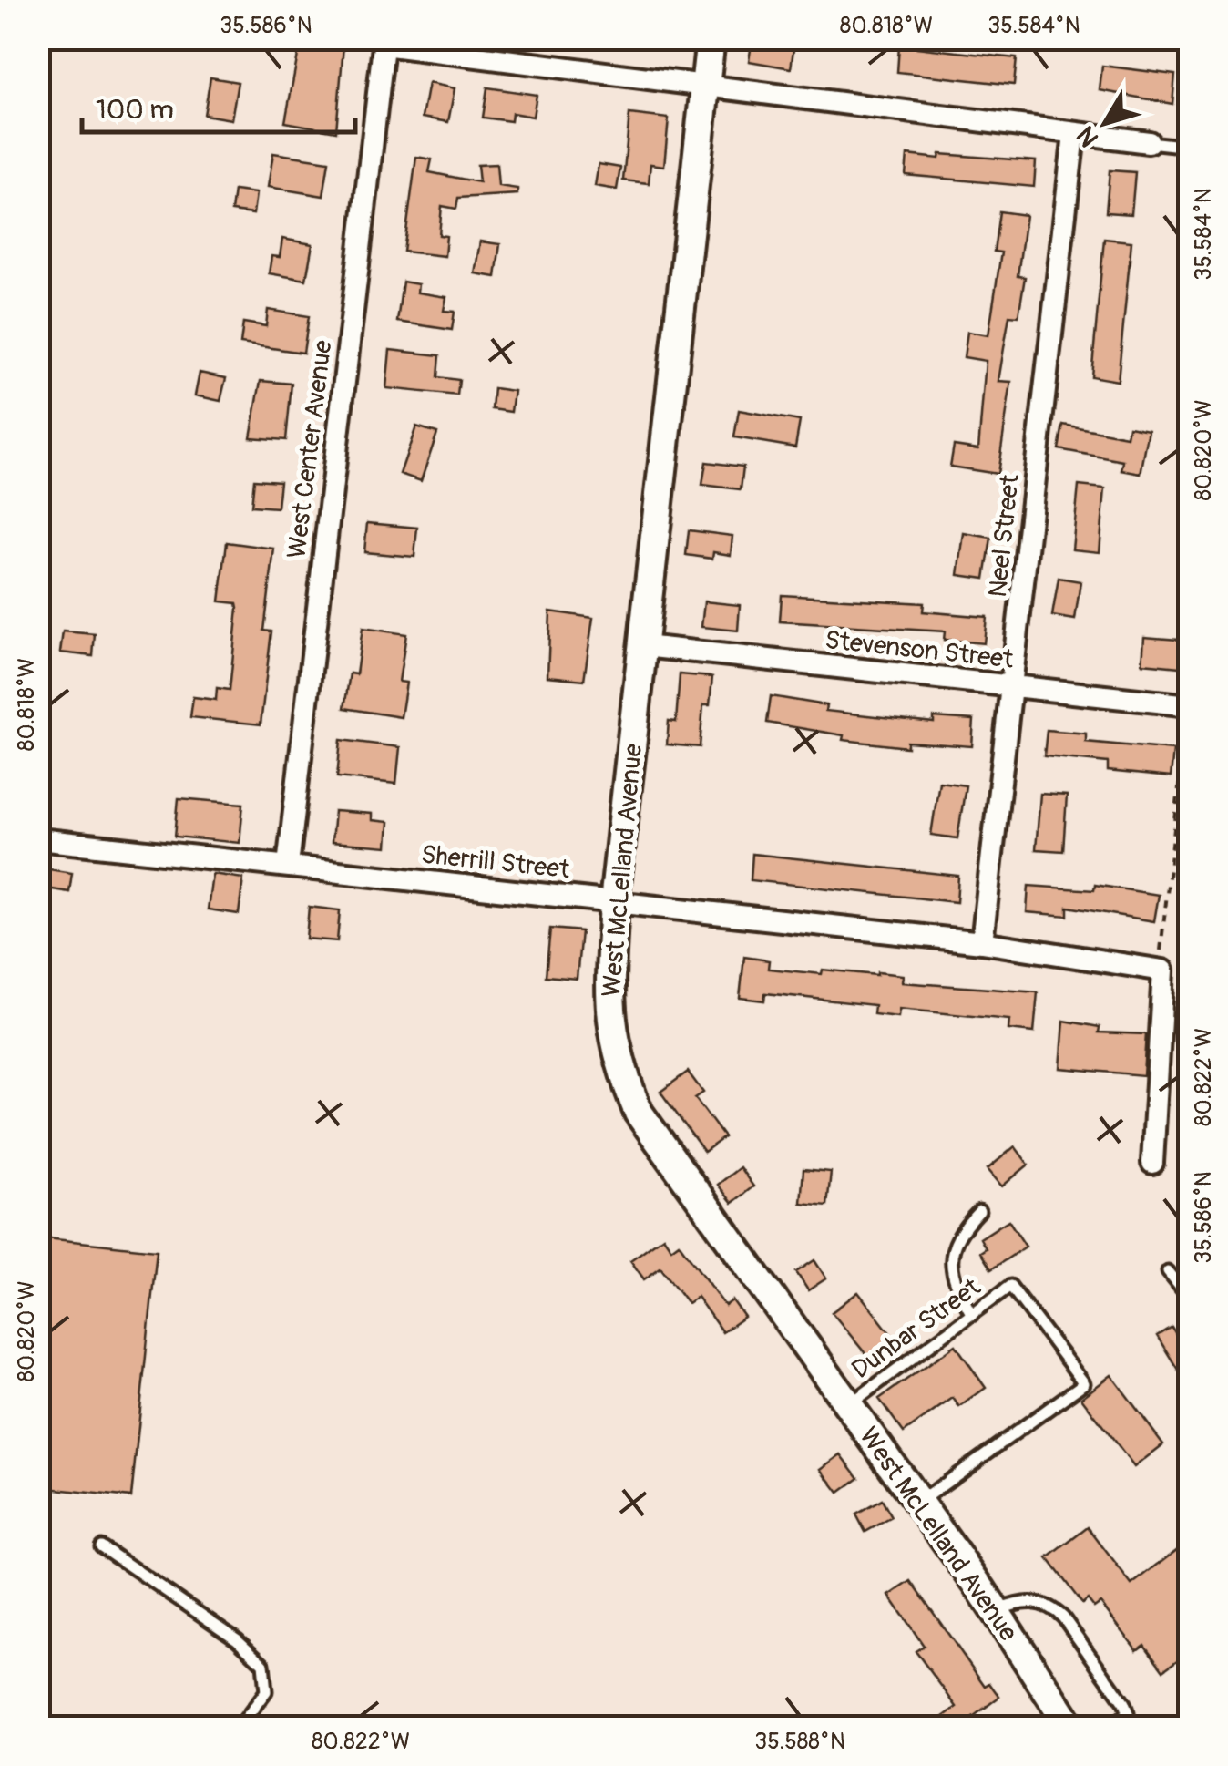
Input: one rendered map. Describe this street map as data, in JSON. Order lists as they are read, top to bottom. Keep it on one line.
{"streets":{"street":["West Center Avenue","Neel Street","Stevenson Street","Sherrill Street","West McLelland Avenue"],"lane":["Dunbar Street"]},"crossings":[["West Center Avenue","Sherrill Street"],["Neel Street","Stevenson Street"],["Neel Street","Sherrill Street"],["Stevenson Street","West McLelland Avenue"],["Sherrill Street","West McLelland Avenue"],["West McLelland Avenue","Dunbar Street"]],"scale_bar":"100 m","north":"bottom left","coordinates":["35.586°N","80.818°W","35.584°N","80.820°W","80.822°W","35.588°N"]}
